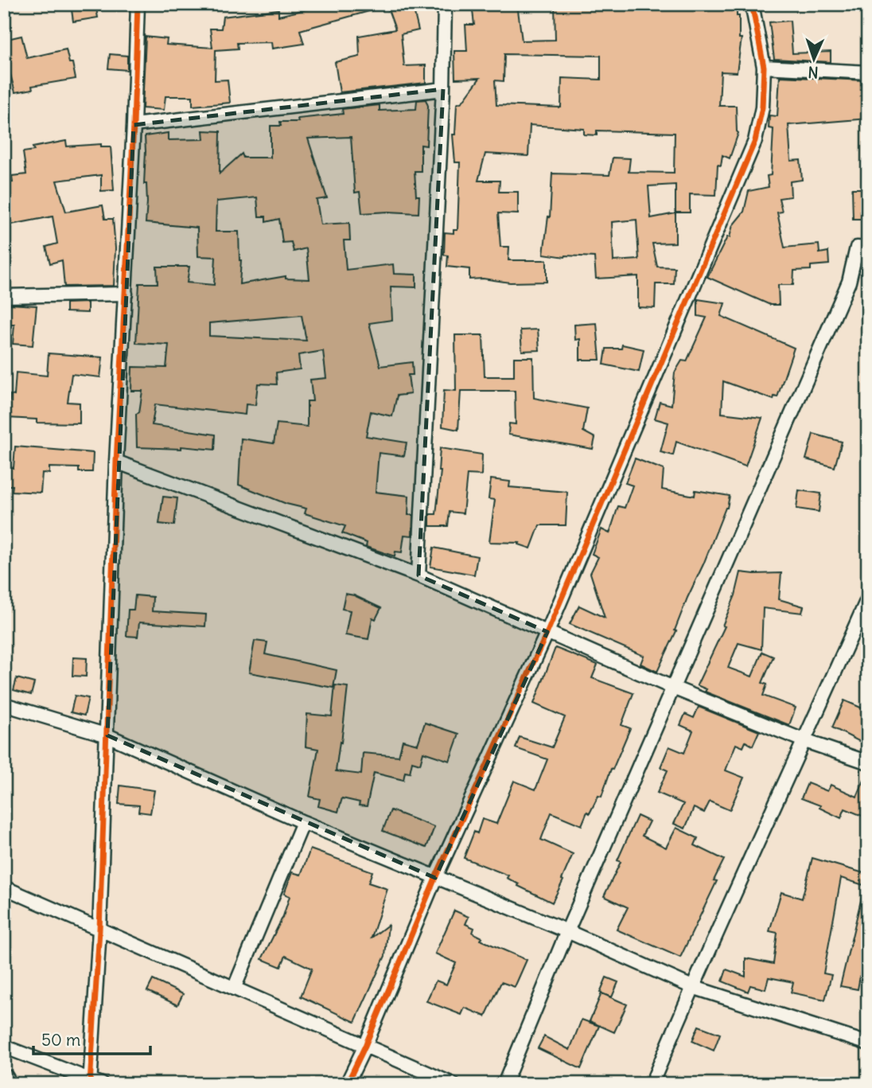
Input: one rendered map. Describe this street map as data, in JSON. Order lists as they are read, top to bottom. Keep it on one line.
{"scale_bar":"50 m","north":"bottom"}
